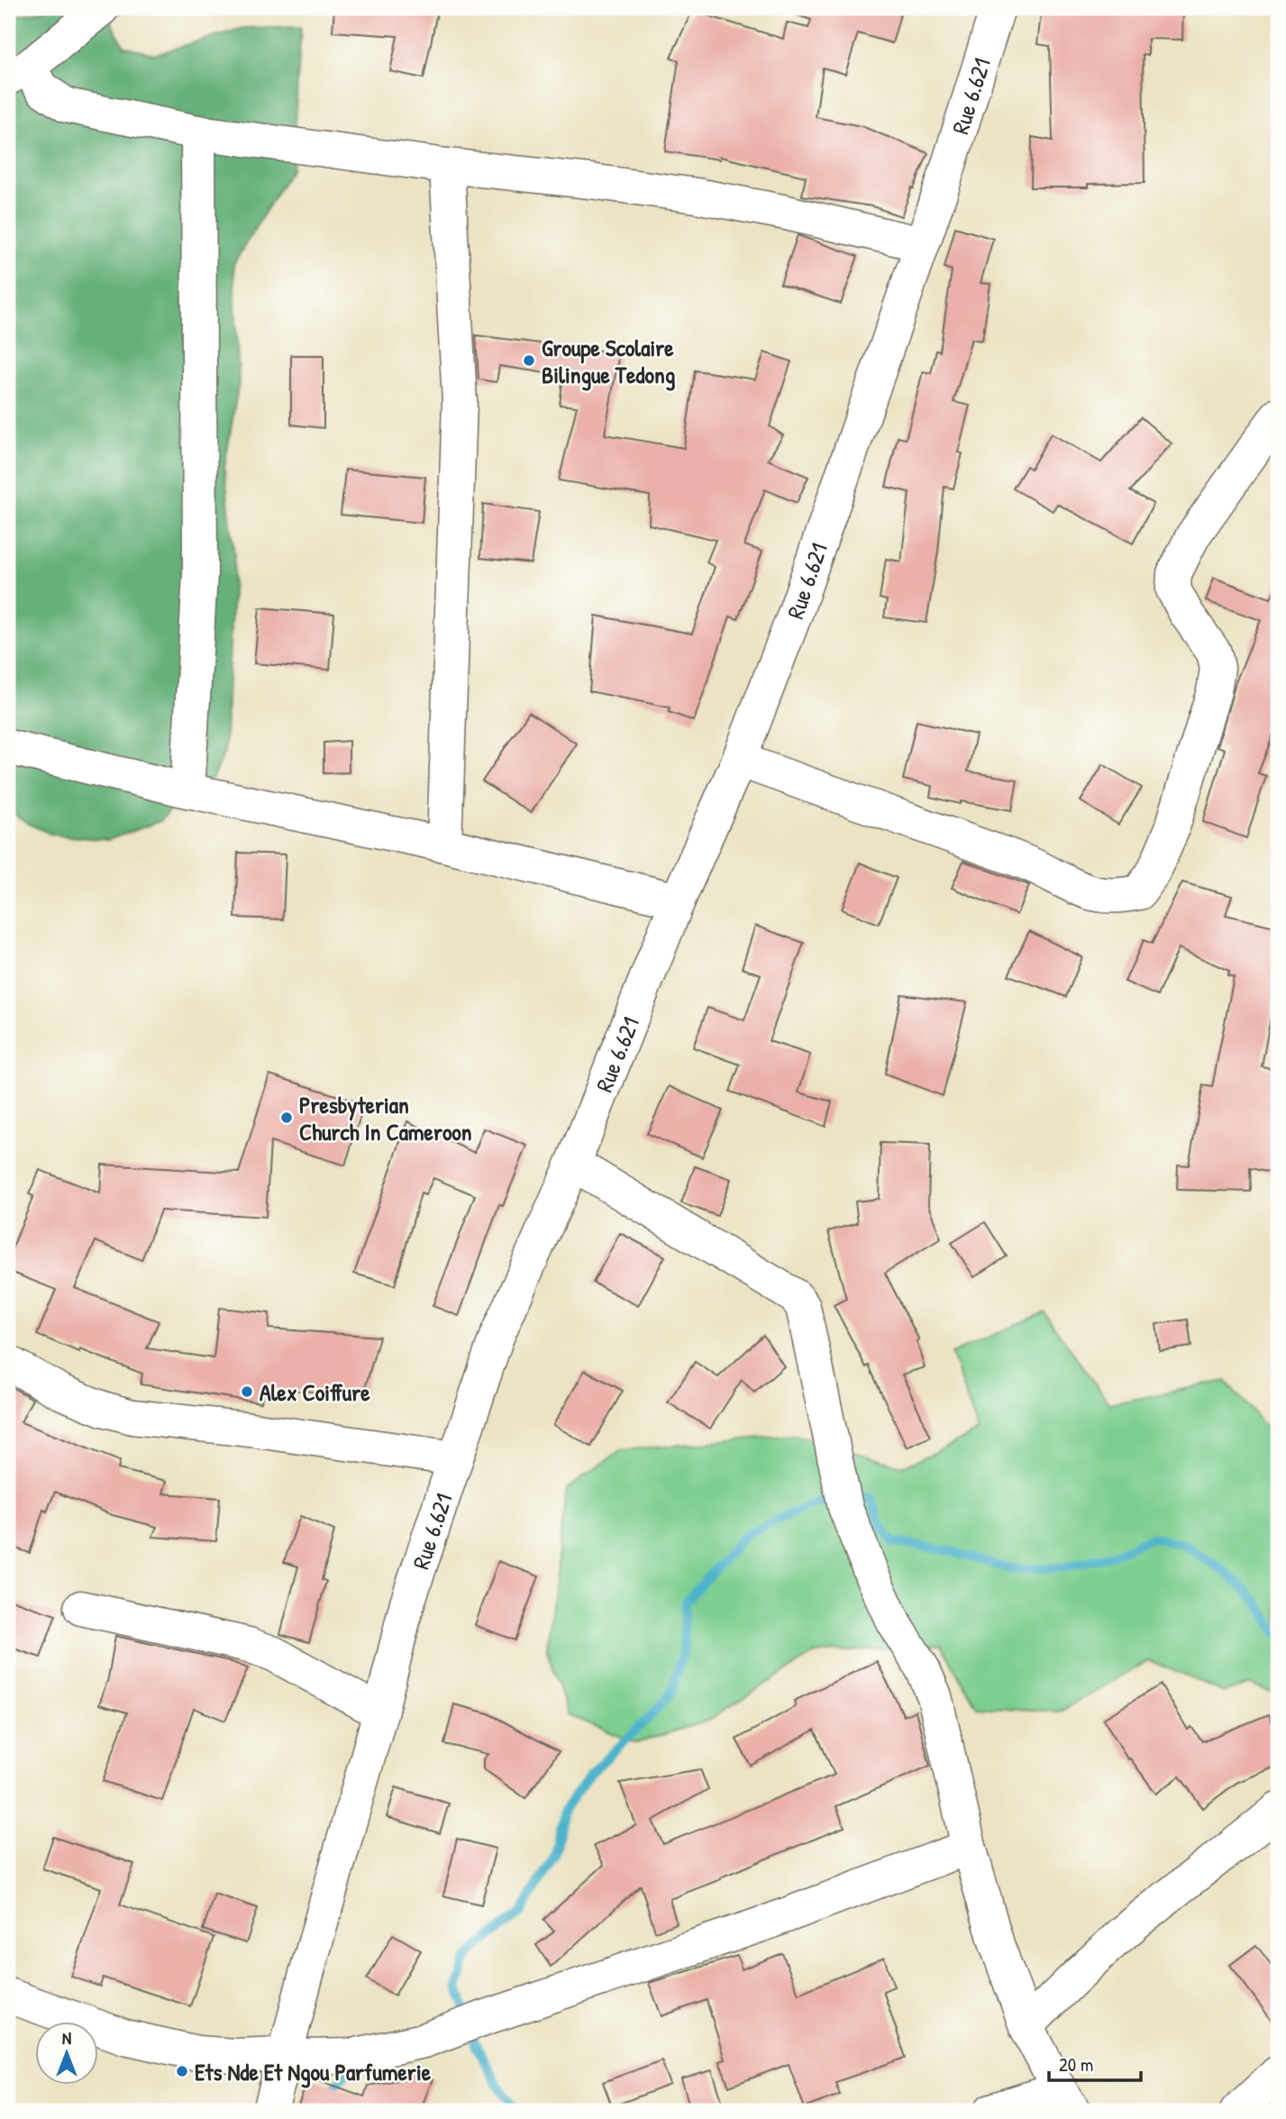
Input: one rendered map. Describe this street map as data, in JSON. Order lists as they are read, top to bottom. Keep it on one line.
{"streets":{"street":["Rue 6.621"]},"places":["Groupe Scolaire Bilingue Tedong","Presbyterian Church In Cameroon","Alex Coiffure","Ets Nde Et Ngou Parfumerie"],"scale_bar":"20 m","north":"top"}
